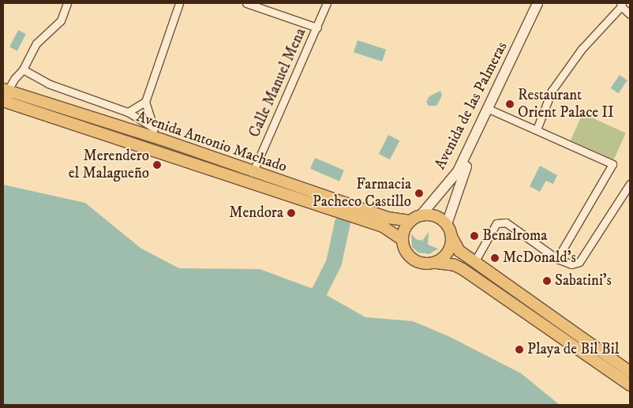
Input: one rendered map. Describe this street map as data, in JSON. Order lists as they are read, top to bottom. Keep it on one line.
{"streets":{"main road":["Avenida Antonio Machado"],"street":["Calle Manuel Mena","Avenida de las Palmeras"]},"crossings":[["Calle Manuel Mena","Avenida Antonio Machado"],["Avenida de las Palmeras","Avenida Antonio Machado"]],"places":["Restaurant Orient Palace II","Merendero el Malagueño","Farmacia Pacheco Castillo","Mendora","Benalroma","McDonald's","Sabatini's","Playa de Bil Bil"]}
